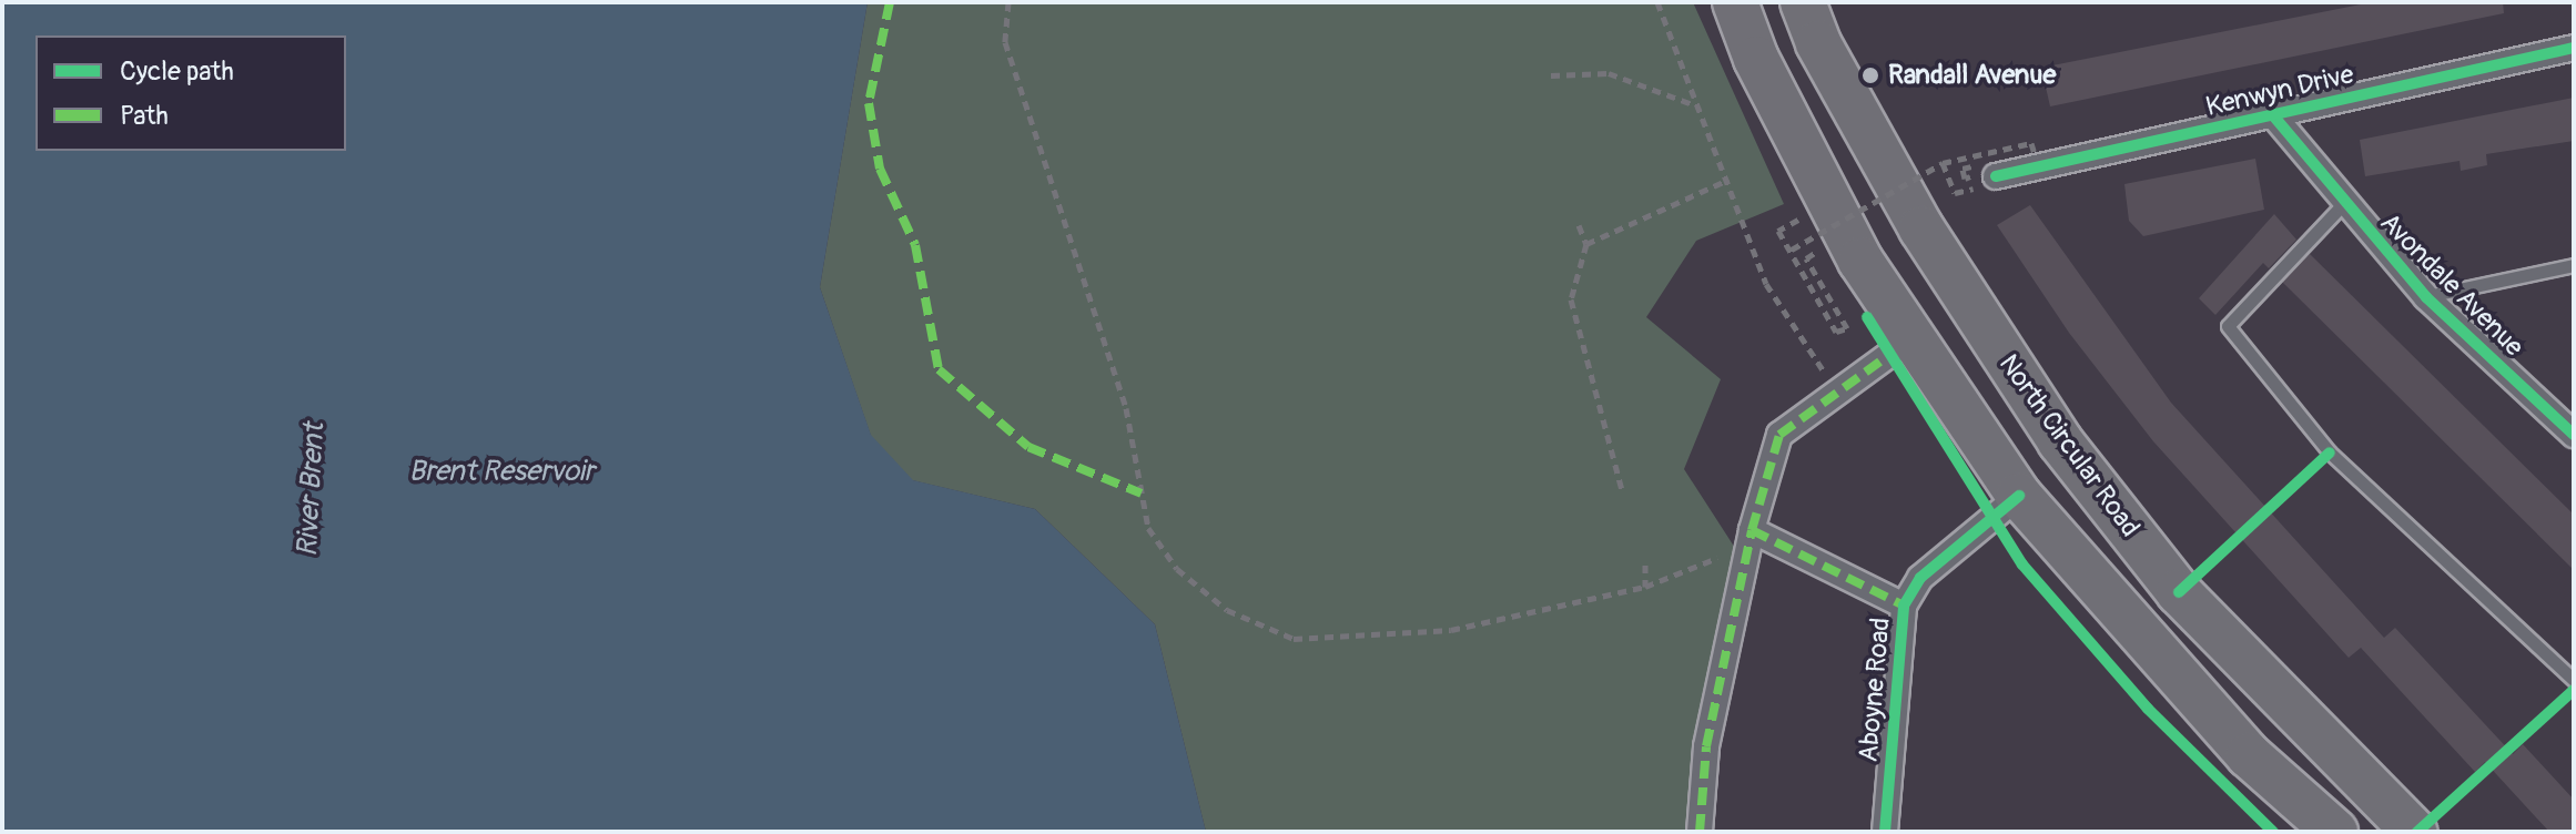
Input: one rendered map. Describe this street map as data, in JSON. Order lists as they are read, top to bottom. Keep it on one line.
{"streets":{"highway":["North Circular Road"],"street":["Kenwyn Drive","Avondale Avenue","Aboyne Road"]},"crossings":[["Kenwyn Drive","Avondale Avenue"]],"water":["Brent Reservoir","River Brent"],"places":["Randall Avenue"],"legend":["Cycle path","Path"]}
